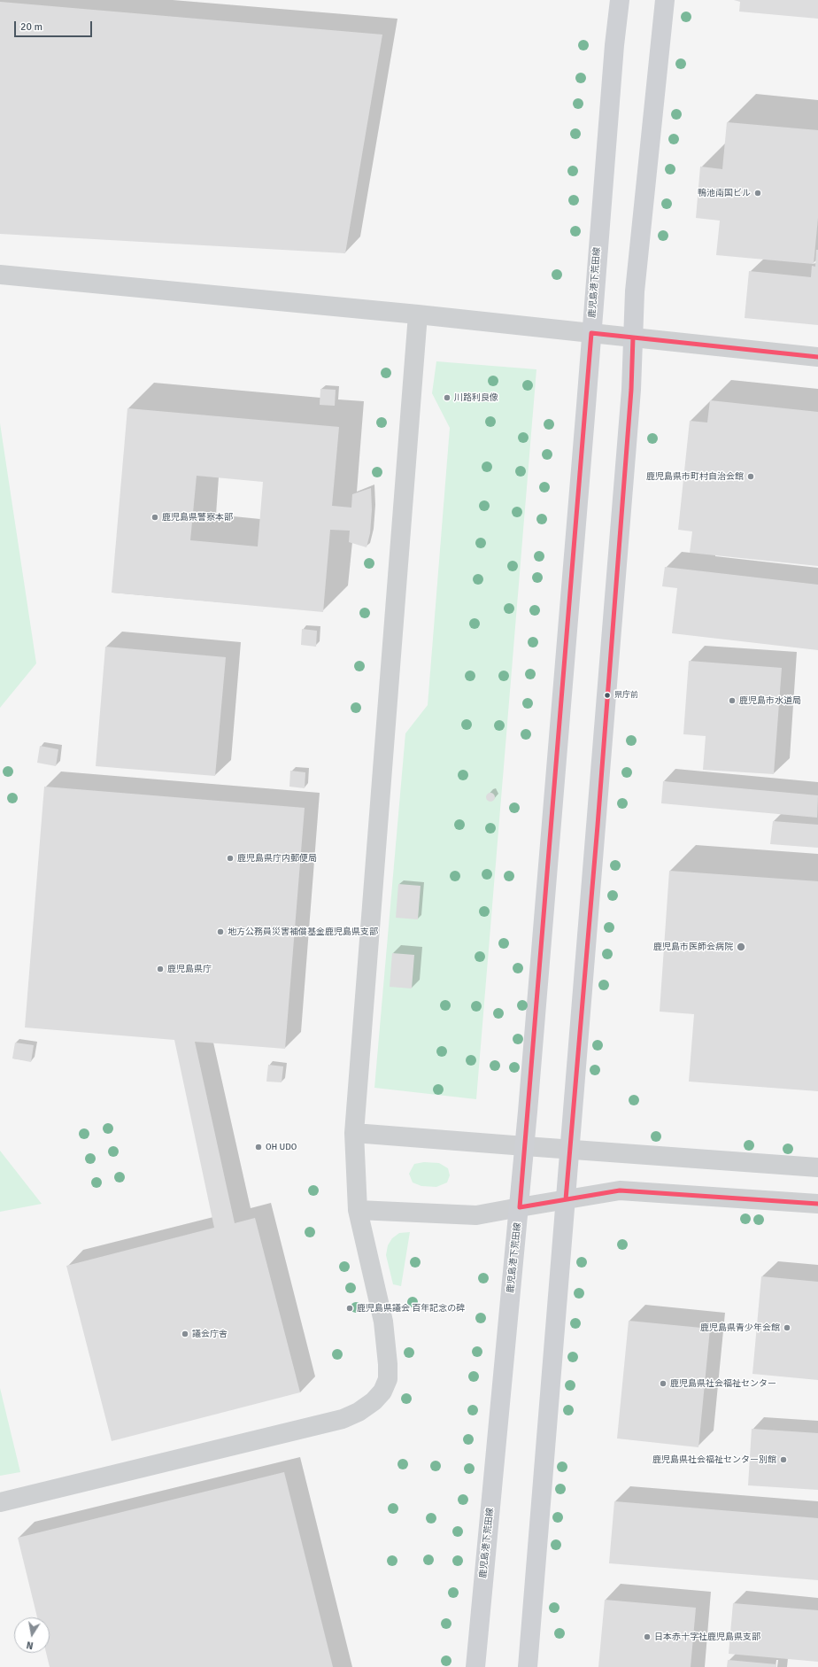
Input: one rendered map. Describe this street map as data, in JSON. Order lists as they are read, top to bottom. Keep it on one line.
{"streets":{"main road":["鹿児島港下荒田線"]},"places":["鴨池南国ビル","川路利良像","鹿児島県市町村自治会館","鹿児島県警察本部","県庁前","鹿児島市水道局","鹿児島県庁内郵便局","地方公務員災害補償基金鹿児島県支部","鹿児島市医師会病院","鹿児島県庁","OH UDO","鹿児島県議会 百年記念の碑","鹿児島県青少年会館","議会庁舎","鹿児島県社会福祉センター","鹿児島県社会福祉センター別館","日本赤十字社鹿児島県支部"],"scale_bar":"20 m","north":"bottom"}
